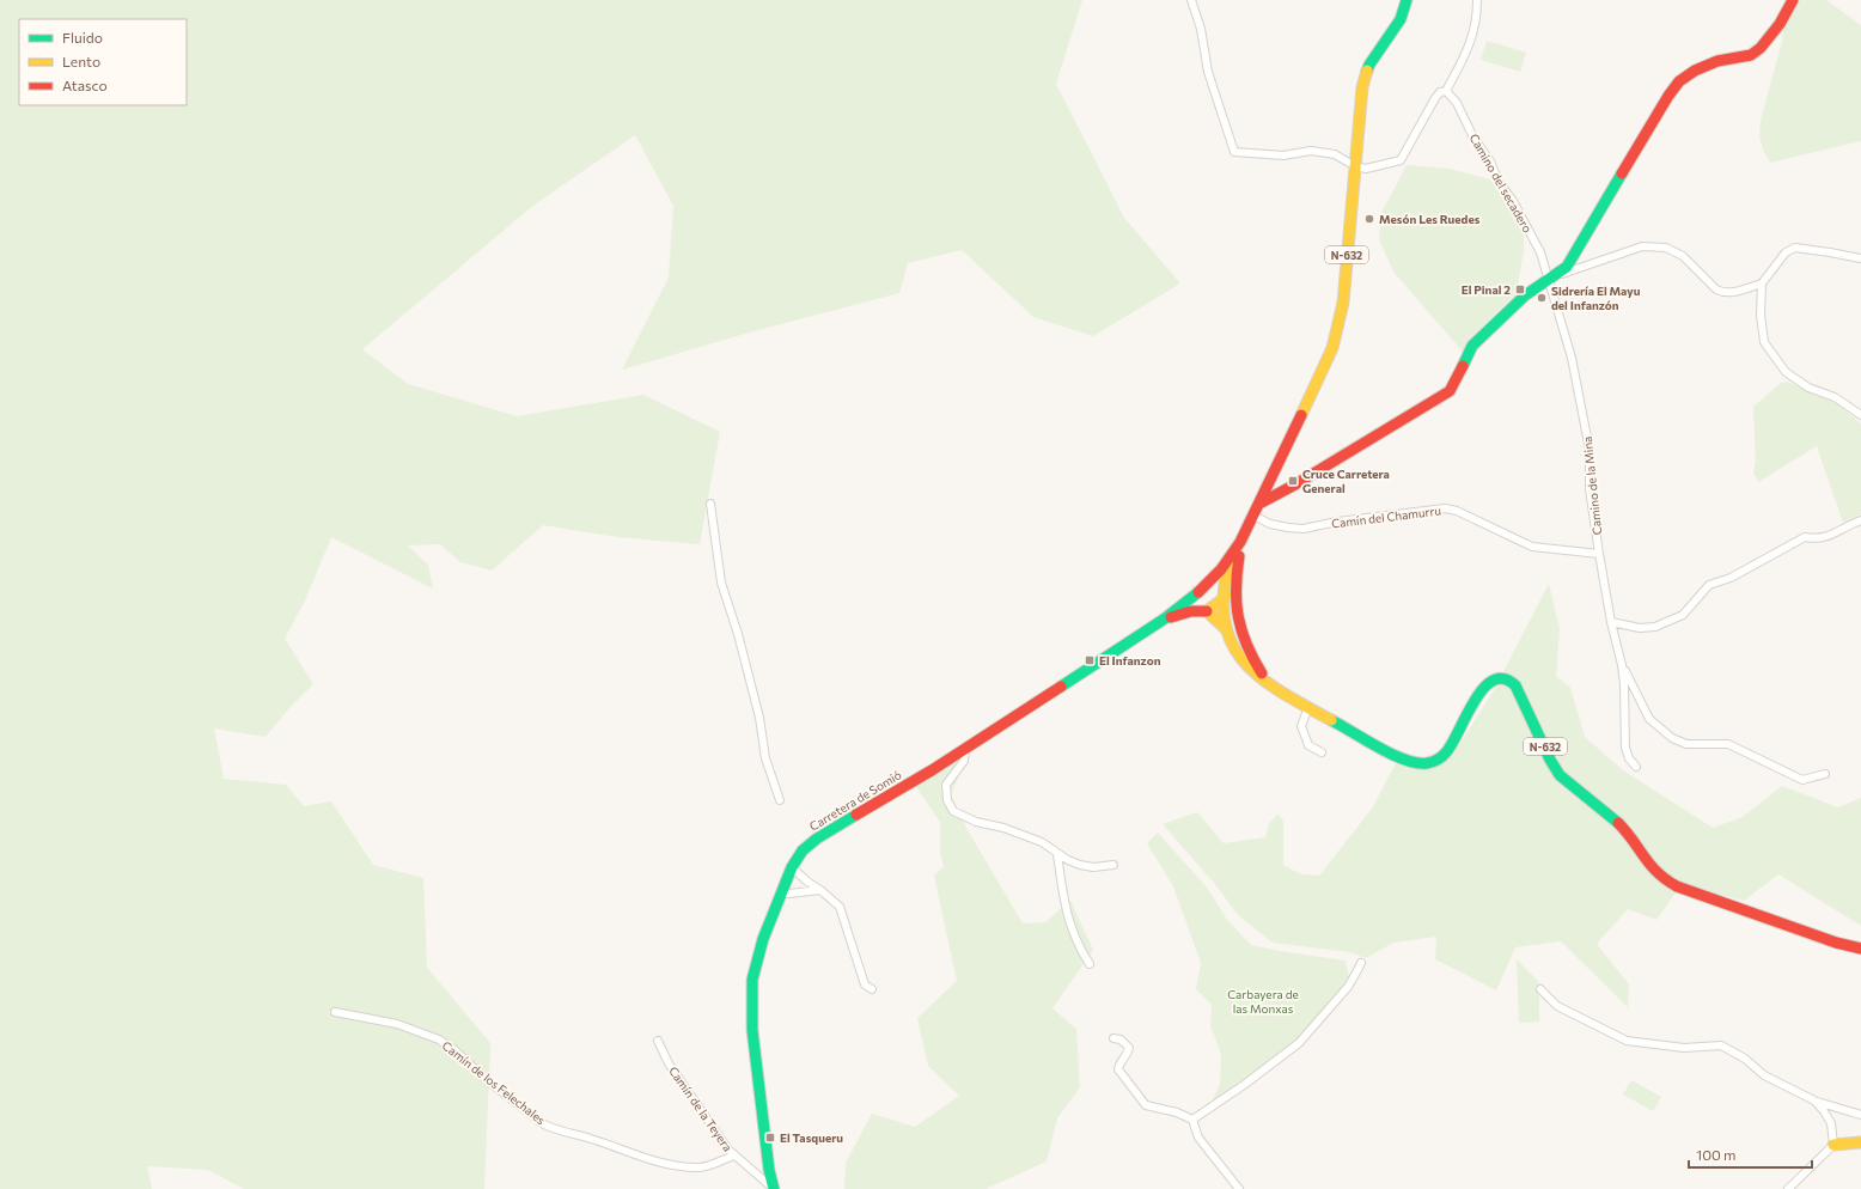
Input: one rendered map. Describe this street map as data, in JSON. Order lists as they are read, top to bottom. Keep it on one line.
{"streets":{"main road":["N-632","Carretera de Somió"],"street":["Camino del secadero","Camino de la Mina","Camín del Chamurru","Camín de los Felechales","Camín de la Teyera"]},"crossings":[["Camino del secadero","Camino de la Mina"],["N-632","Camín del Chamurru"],["Camino de la Mina","Camín del Chamurru"],["Carretera de Somió","Camín de la Teyera"],["Camín de los Felechales","Camín de la Teyera"]],"parks":["Carbayera de las Monxas"],"places":{"other":["Mesón Les Ruedes","Sidrería El Mayu del Infanzón"],"transit":["El Pinal 2","Cruce Carretera General","El Infanzon","El Tasqueru"]},"legend":["Fluido","Lento","Atasco"],"scale_bar":"100 m"}
